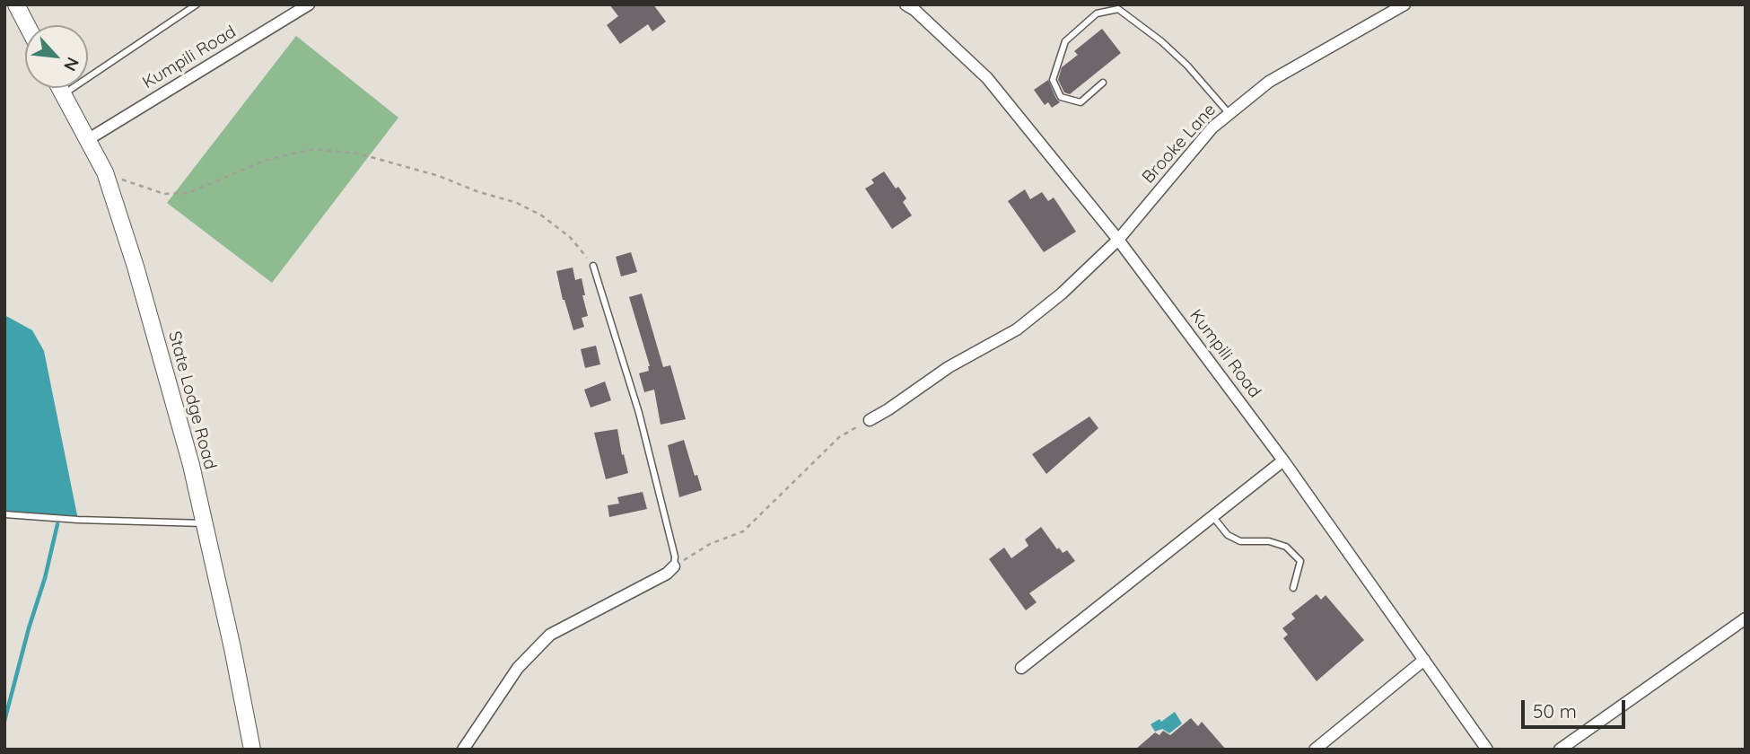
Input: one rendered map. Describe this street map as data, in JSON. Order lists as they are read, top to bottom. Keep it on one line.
{"streets":{"street":["Kumpili Road","Brooke Lane","State Lodge Road"]},"crossings":[["Kumpili Road","Brooke Lane"],["Kumpili Road","State Lodge Road"]],"scale_bar":"50 m","north":"bottom right"}
